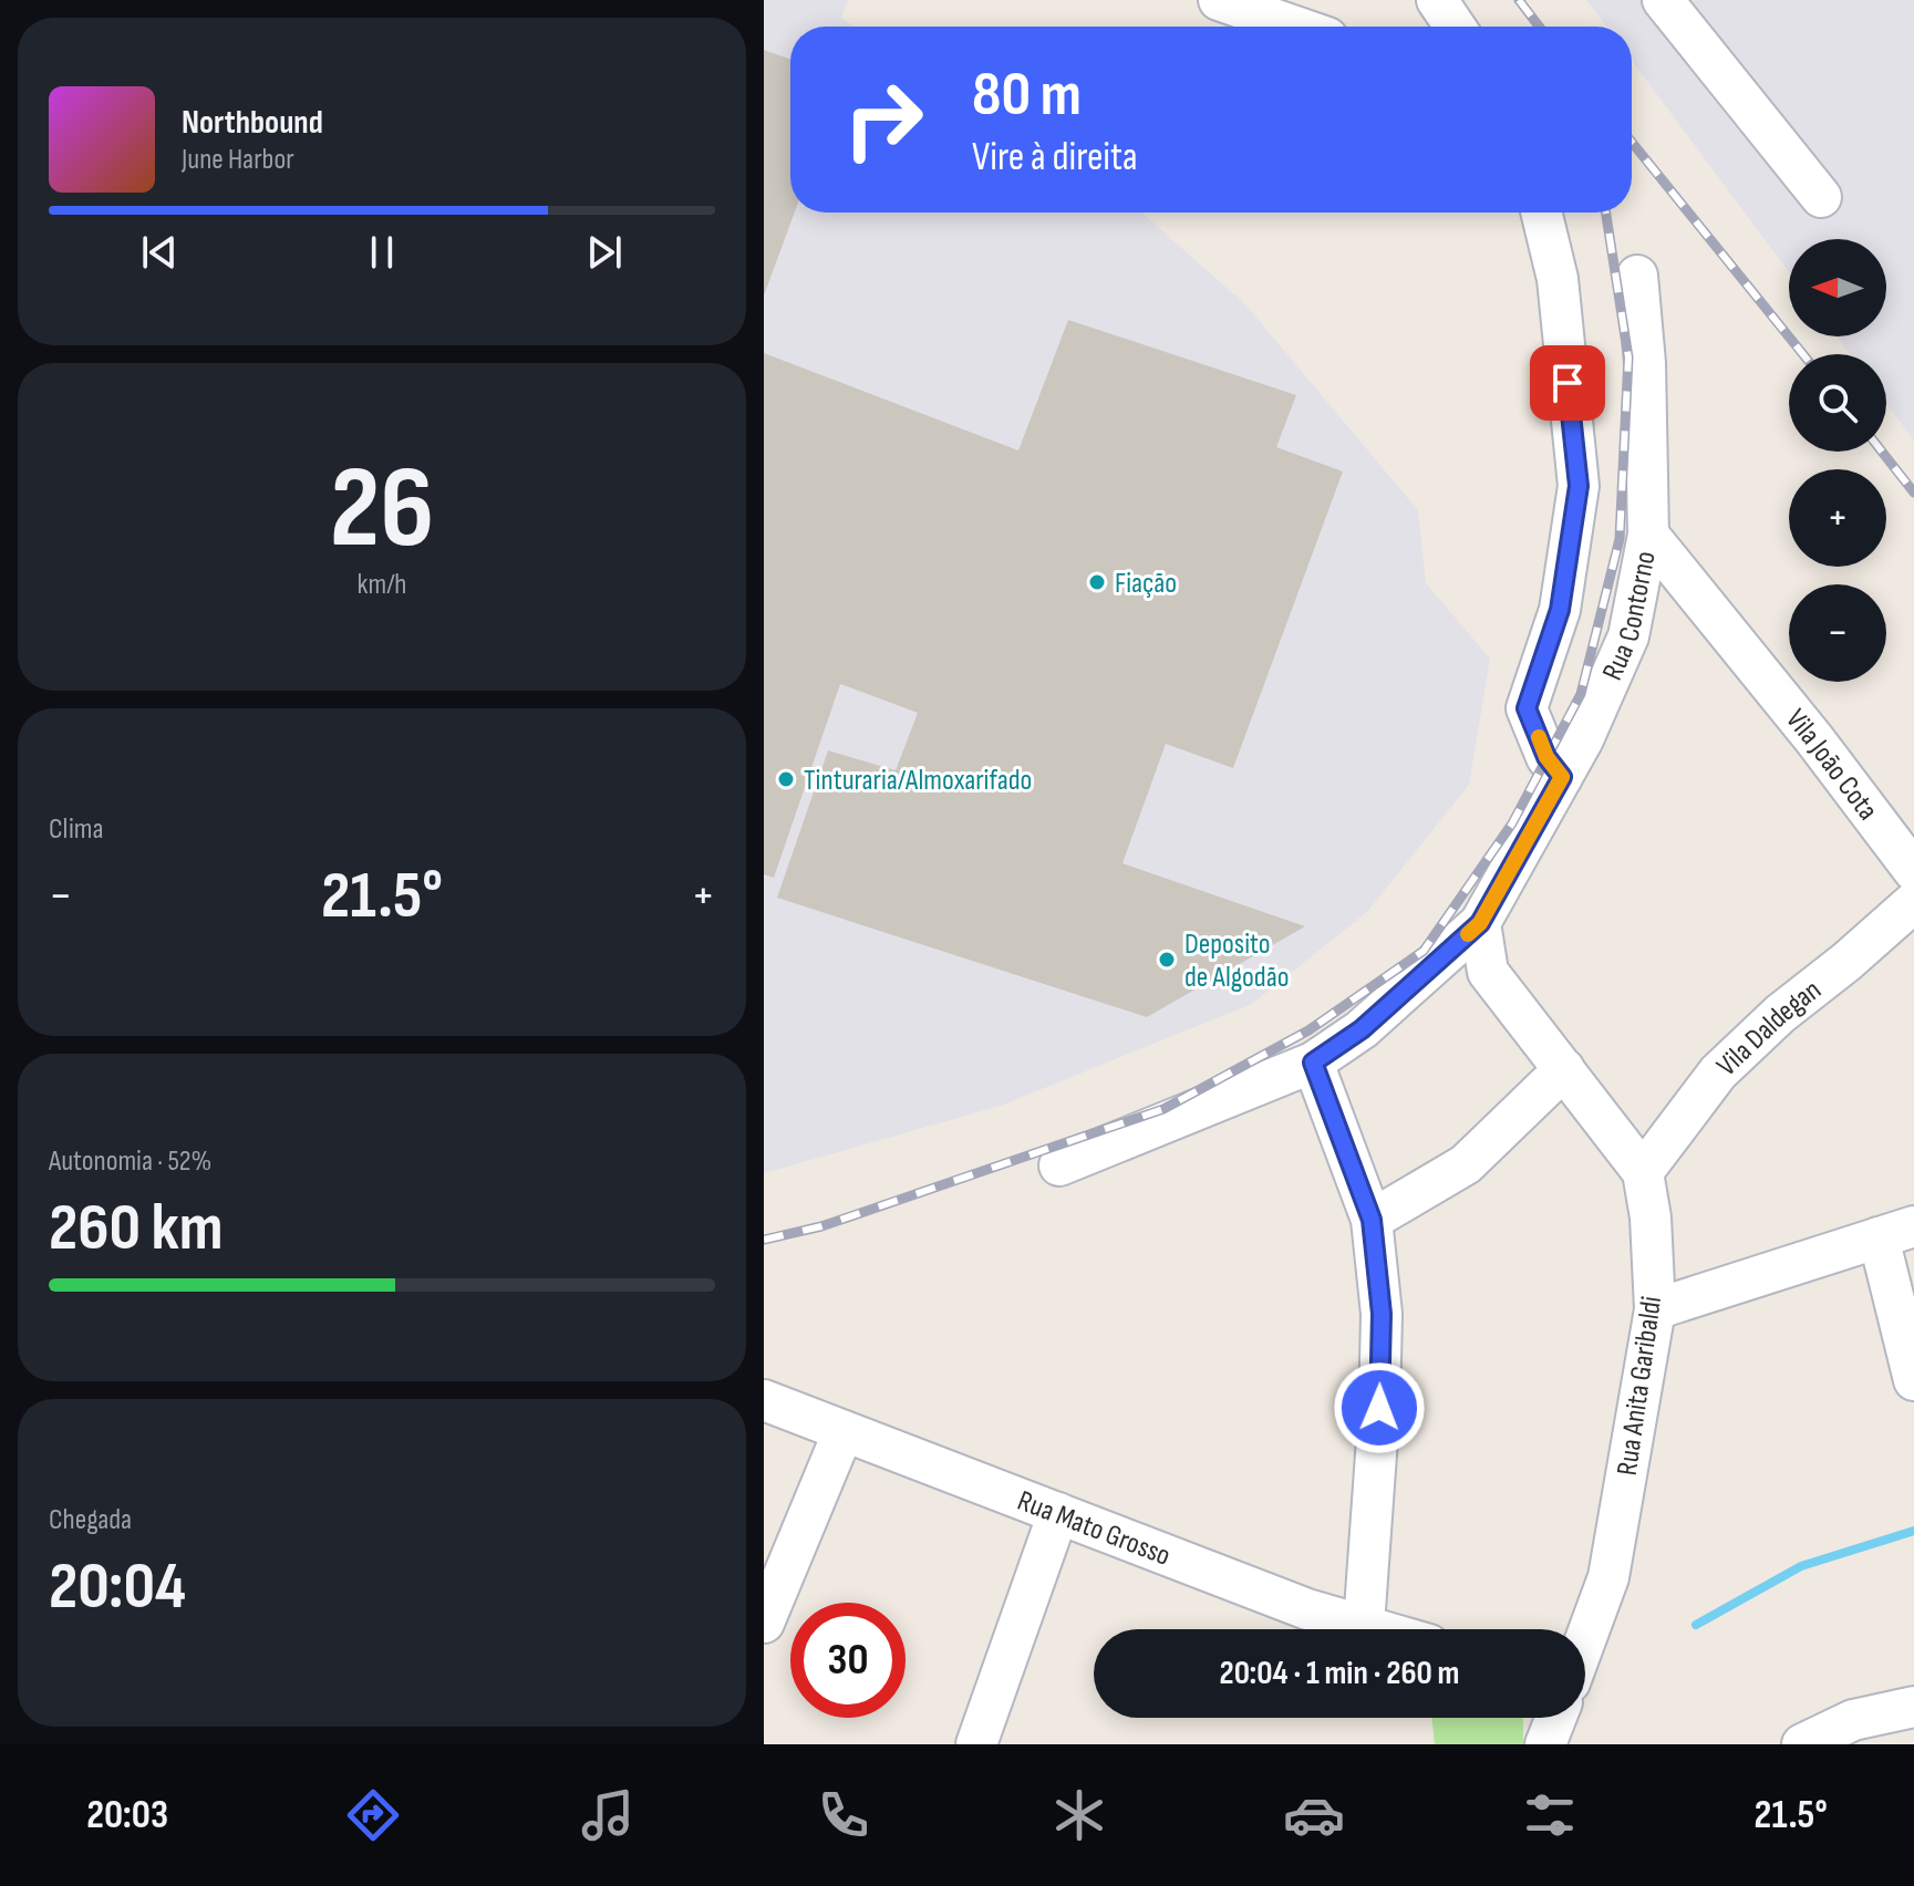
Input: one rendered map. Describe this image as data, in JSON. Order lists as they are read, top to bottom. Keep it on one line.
{"streets":{"street":["Rua Contorno","Vila João Cota","Vila Daldegan","Rua Anita Garibaldi","Rua Mato Grosso"]},"crossings":[["Rua Contorno","Vila João Cota"],["Rua Contorno","Rua Anita Garibaldi"],["Vila Daldegan","Rua Anita Garibaldi"]],"places":["Fiação","Tinturaria/Almoxarifado","Deposito de Algodão"],"north":"left","page":{"turn":["80 m","Vire à direita"],"song":["Northbound","June Harbor"],"map_buttons":["+","−"],"tile":[["26","km/h"],"Clima",["Autonomia · 52%","260 km"],["Chegada","20:04"]],"heat":["−","21.5°","+"],"limit":"30","trip":"20:04 · 1 min · 260 m","tabs":["20:03","21.5°"]}}
